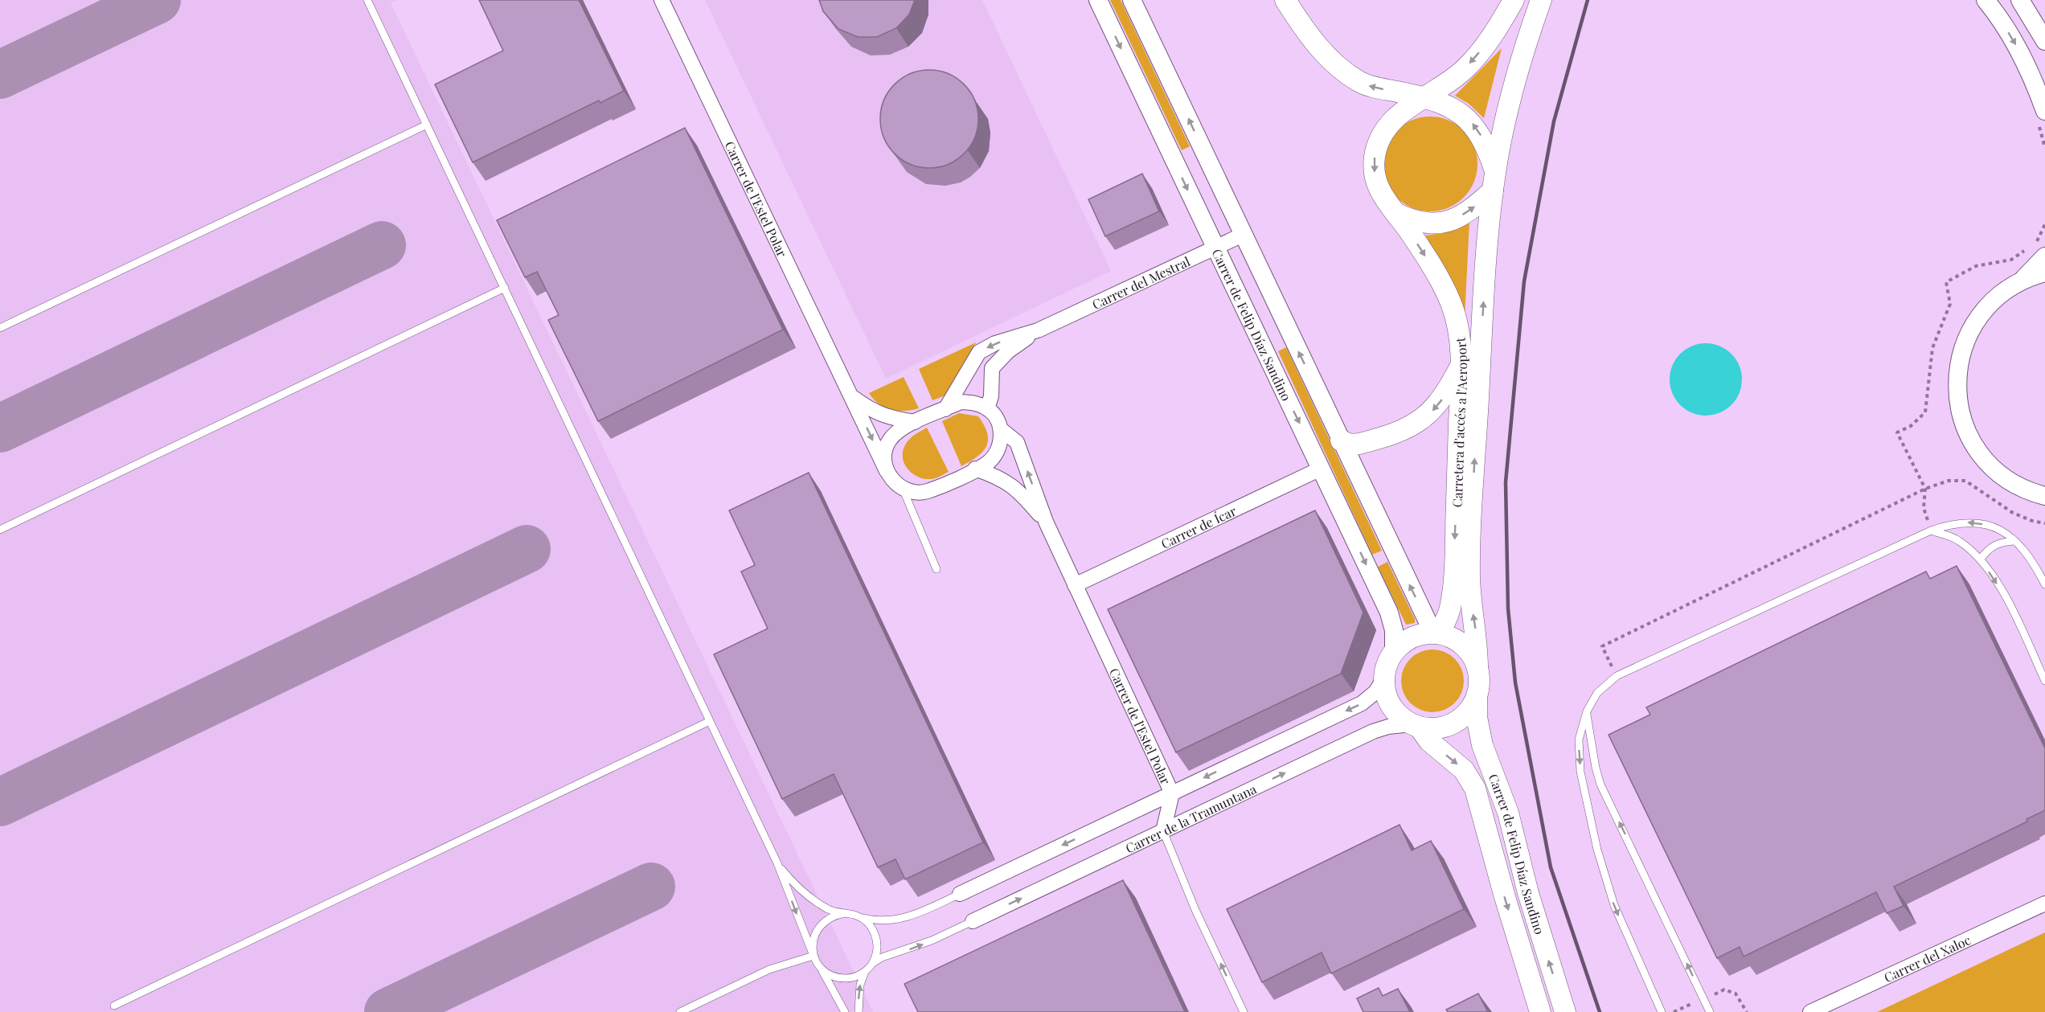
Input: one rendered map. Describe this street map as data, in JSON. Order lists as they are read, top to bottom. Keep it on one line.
{"streets":{"main road":["Carrer de Felip Díaz Sandino","Carretera d'accés a l'Aeroport"],"street":["Carrer de l'Estel Polar","Carrer del Mestral","Carrer de Ícar","Carrer de la Tramuntana","Carrer del Xaloc"]},"crossings":[["Carrer de l'Estel Polar","Carrer del Mestral"],["Carrer de l'Estel Polar","Carrer de Ícar"],["Carrer de l'Estel Polar","Carrer de la Tramuntana"],["Carrer del Mestral","Carrer de Felip Díaz Sandino"],["Carrer de Felip Díaz Sandino","Carretera d'accés a l'Aeroport"],["Carrer de Felip Díaz Sandino","Carrer de Ícar"],["Carrer de Felip Díaz Sandino","Carrer de la Tramuntana"],["Carretera d'accés a l'Aeroport","Carrer de la Tramuntana"]]}
